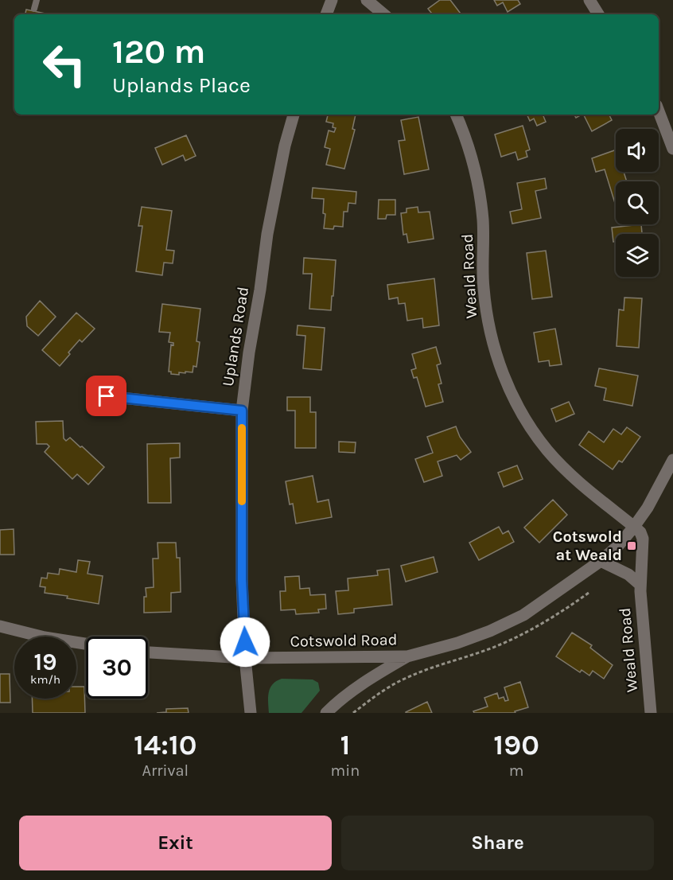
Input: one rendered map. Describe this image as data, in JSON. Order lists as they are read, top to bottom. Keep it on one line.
{"streets":{"street":["Weald Road","Uplands Road","Cotswold Road"]},"crossings":[["Weald Road","Cotswold Road"],["Uplands Road","Cotswold Road"]],"places":{"transit":["Cotswold at Weald"]},"page":{"turn":["120 m","Uplands Place"],"speed":"19 km/h","limit":"30","eta":["14:10","Arrival","1","min","190","m"],"buttons":["Exit","Share"]}}
